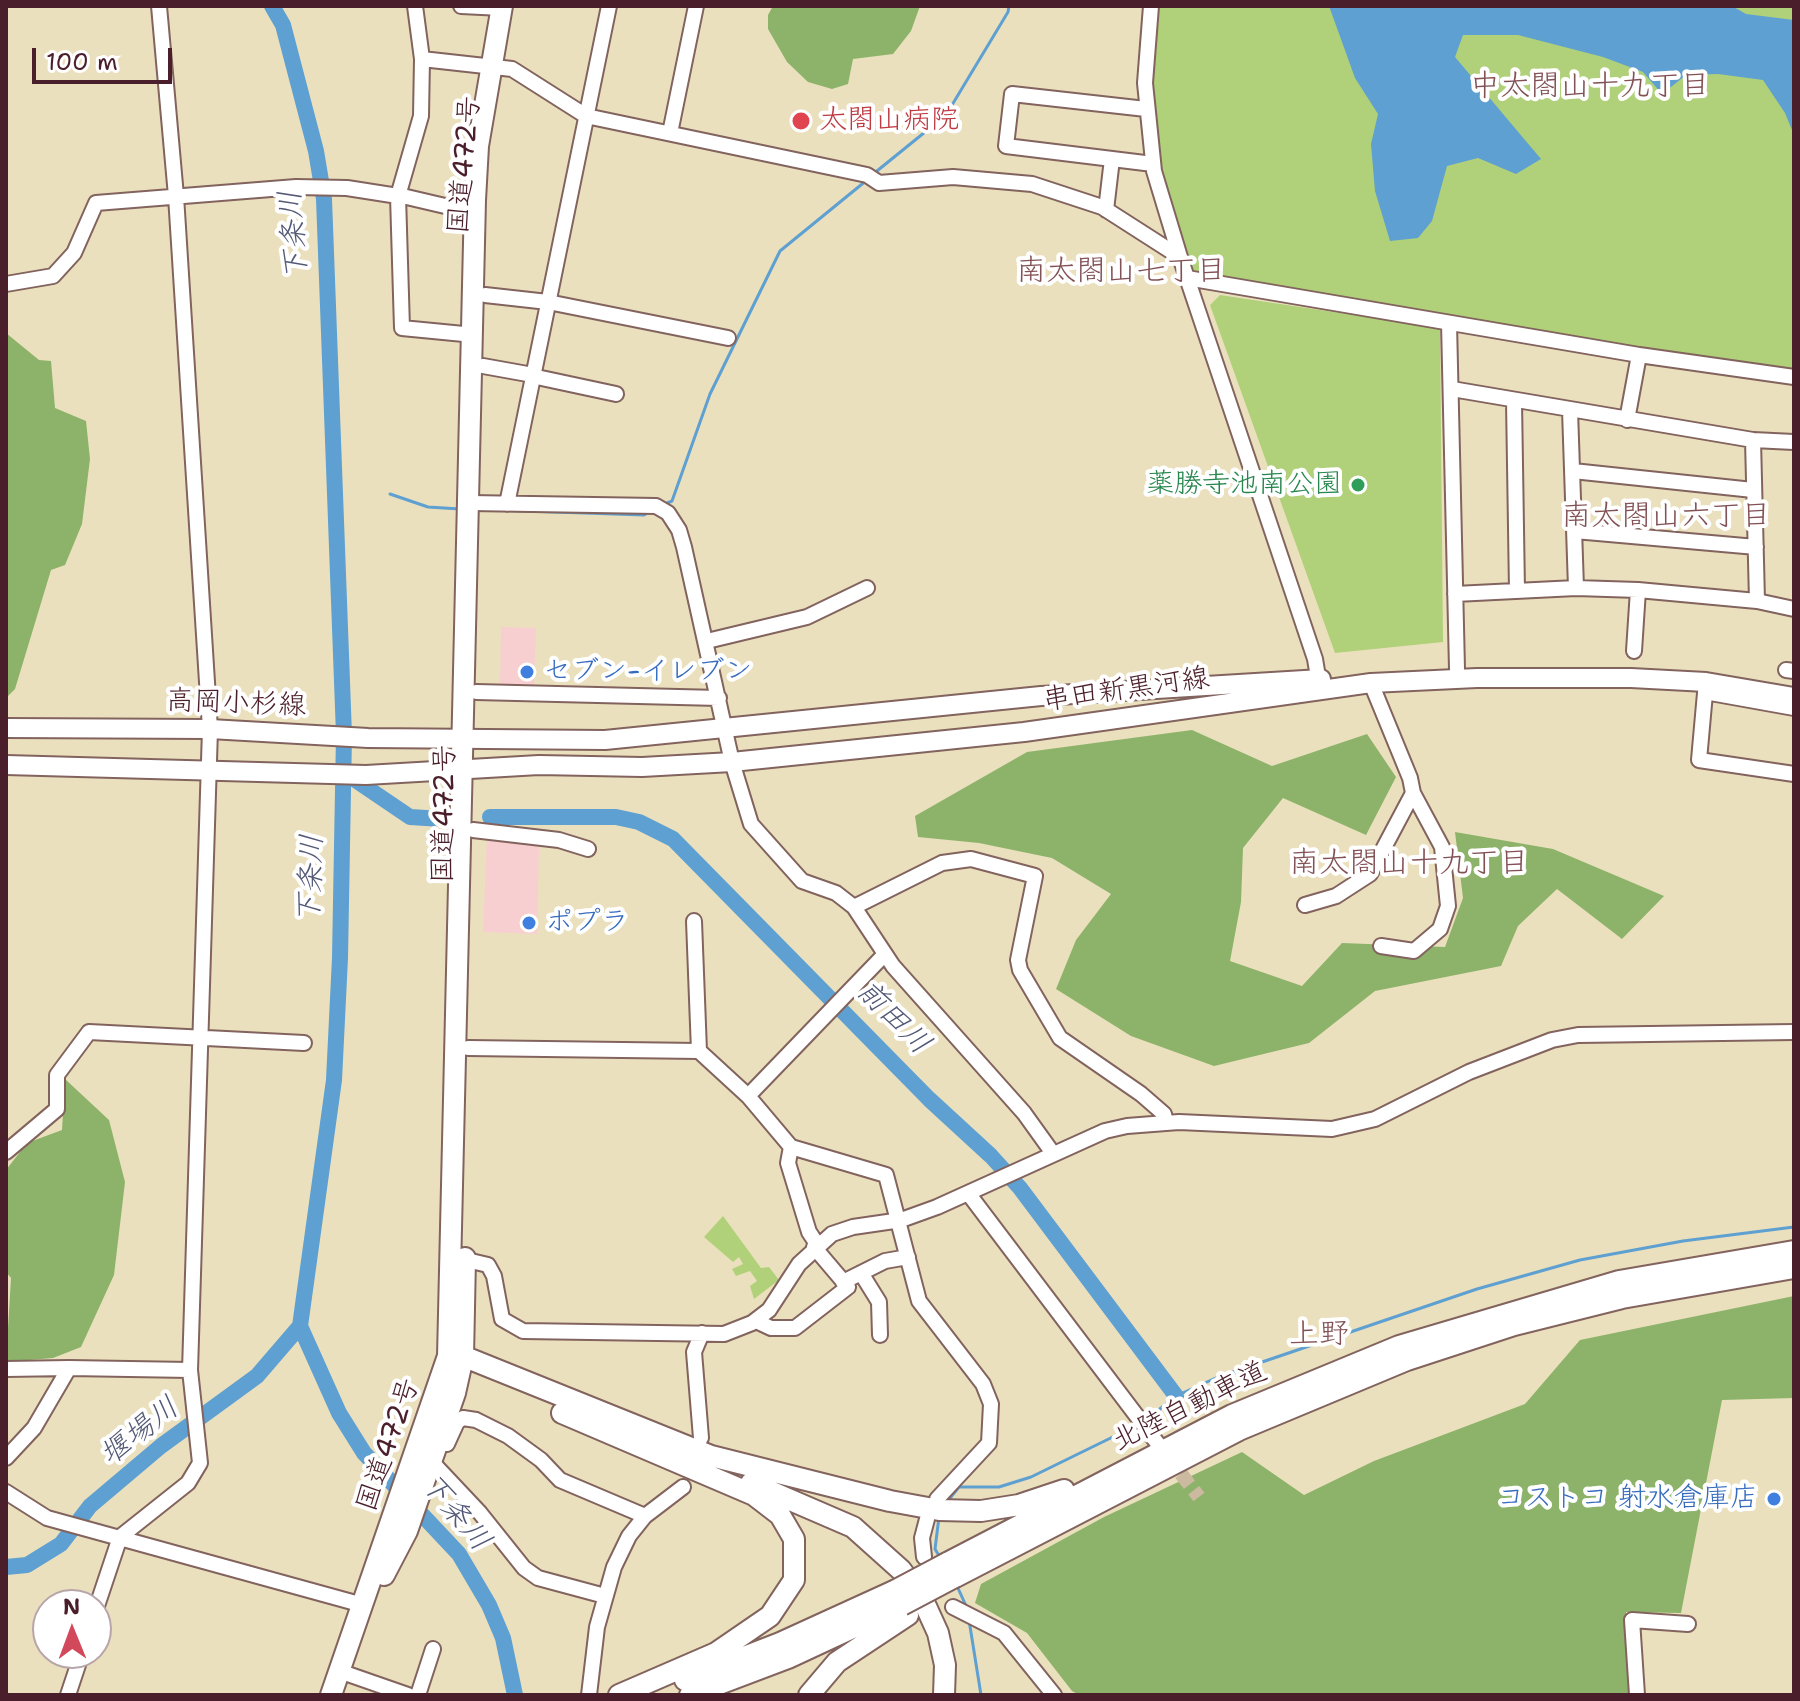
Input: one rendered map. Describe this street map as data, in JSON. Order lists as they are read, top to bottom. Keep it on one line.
{"streets":{"highway":["国道472号","北陸自動車道"],"main road":["串田新黒河線","高岡小杉線"]},"crossings":[["国道472号","串田新黒河線"],["国道472号","高岡小杉線"],["串田新黒河線","高岡小杉線"]],"districts":["中太閤山十九丁目","南太閤山七丁目","南太閤山六丁目","南太閤山十九丁目","上野"],"water":["下条川","前田川","堰場川"],"places":["太閤山病院","薬勝寺池南公園","セブン-イレブン","ポプラ","コストコ 射水倉庫店"],"scale_bar":"100 m","north":"top"}
